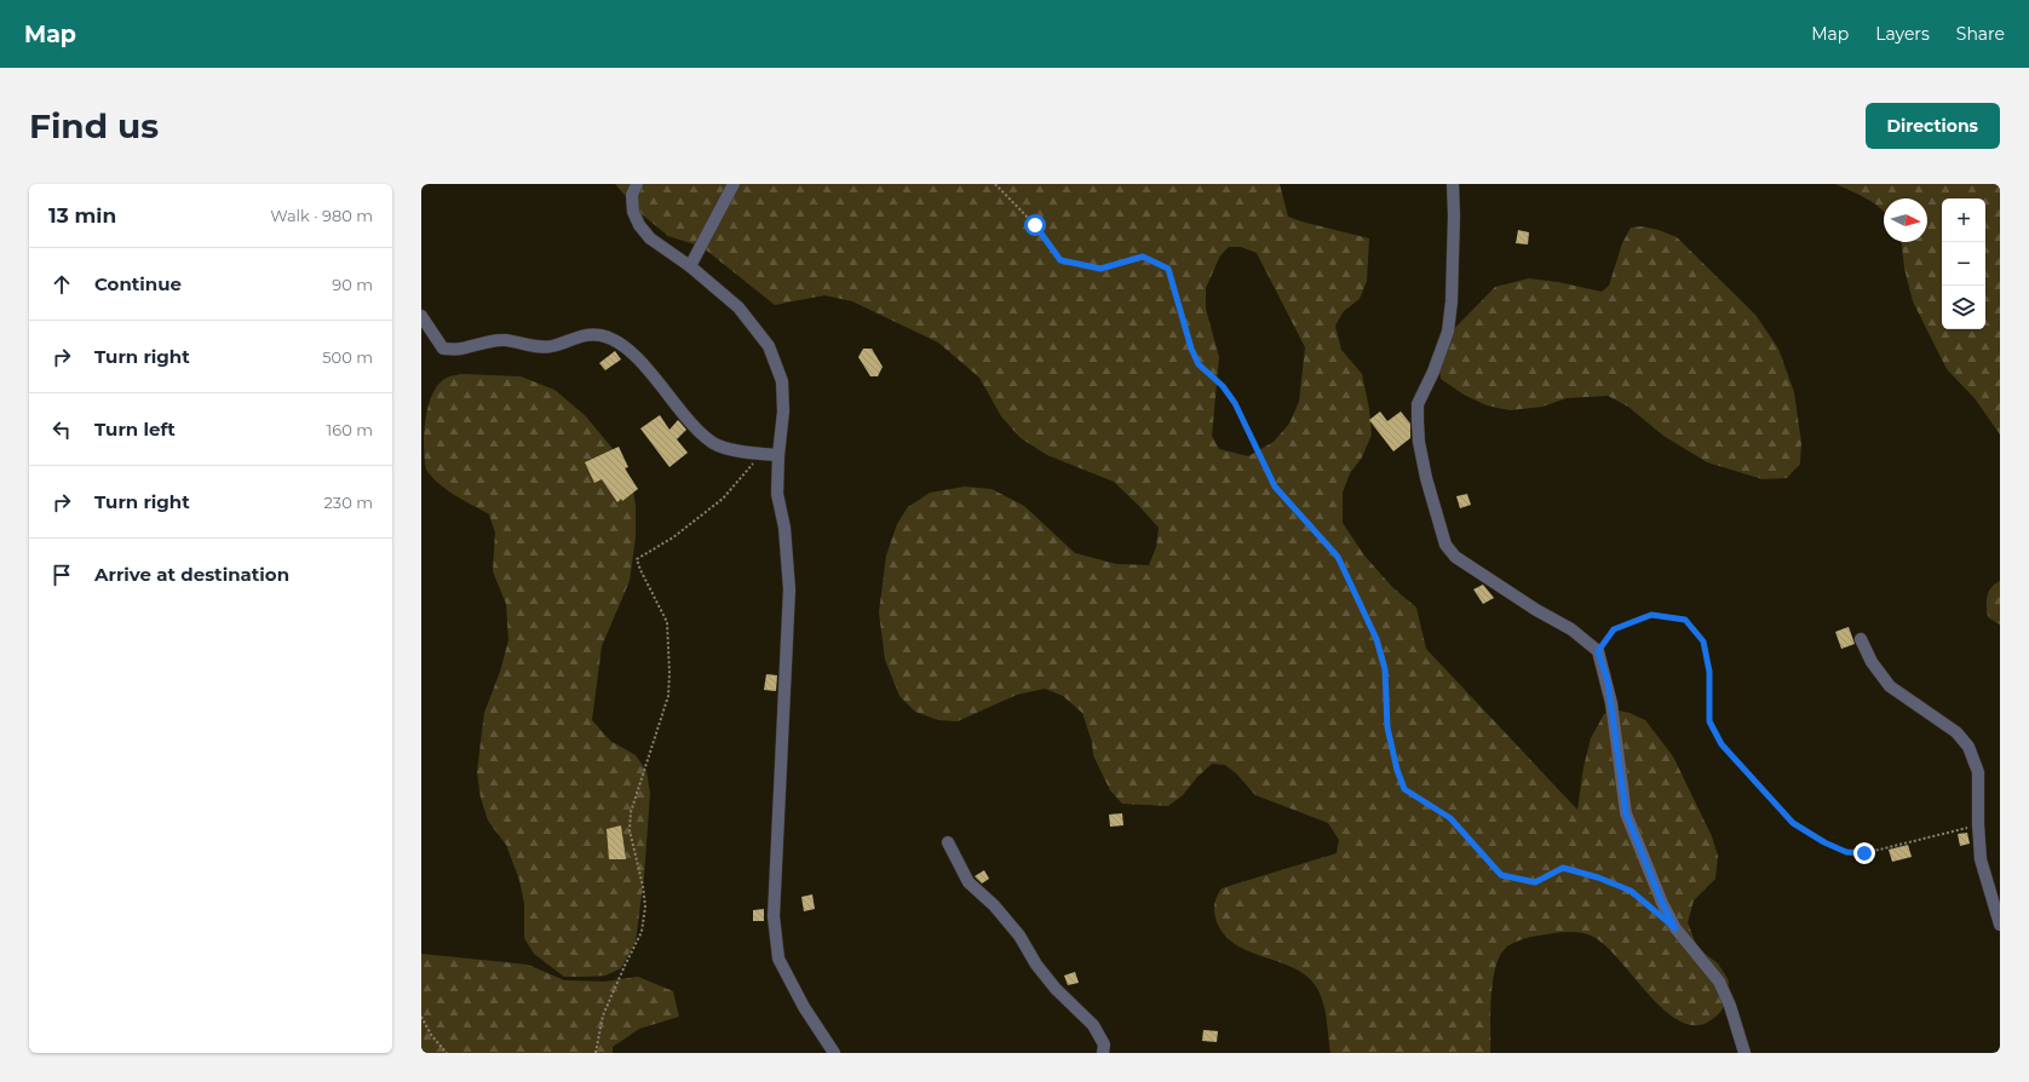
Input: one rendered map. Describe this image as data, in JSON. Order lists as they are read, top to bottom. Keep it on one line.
{"north":"right","page":{"header":"Map","nav":["Map","Layers","Share"],"buttons":"Directions","title":"Find us","heading":["13 min","Walk · 980 m"],"map_buttons":["+","−"],"list":[["Continue","90 m"],["Turn right","500 m"],["Turn left","160 m"],["Turn right","230 m"],"Arrive at destination"]}}
